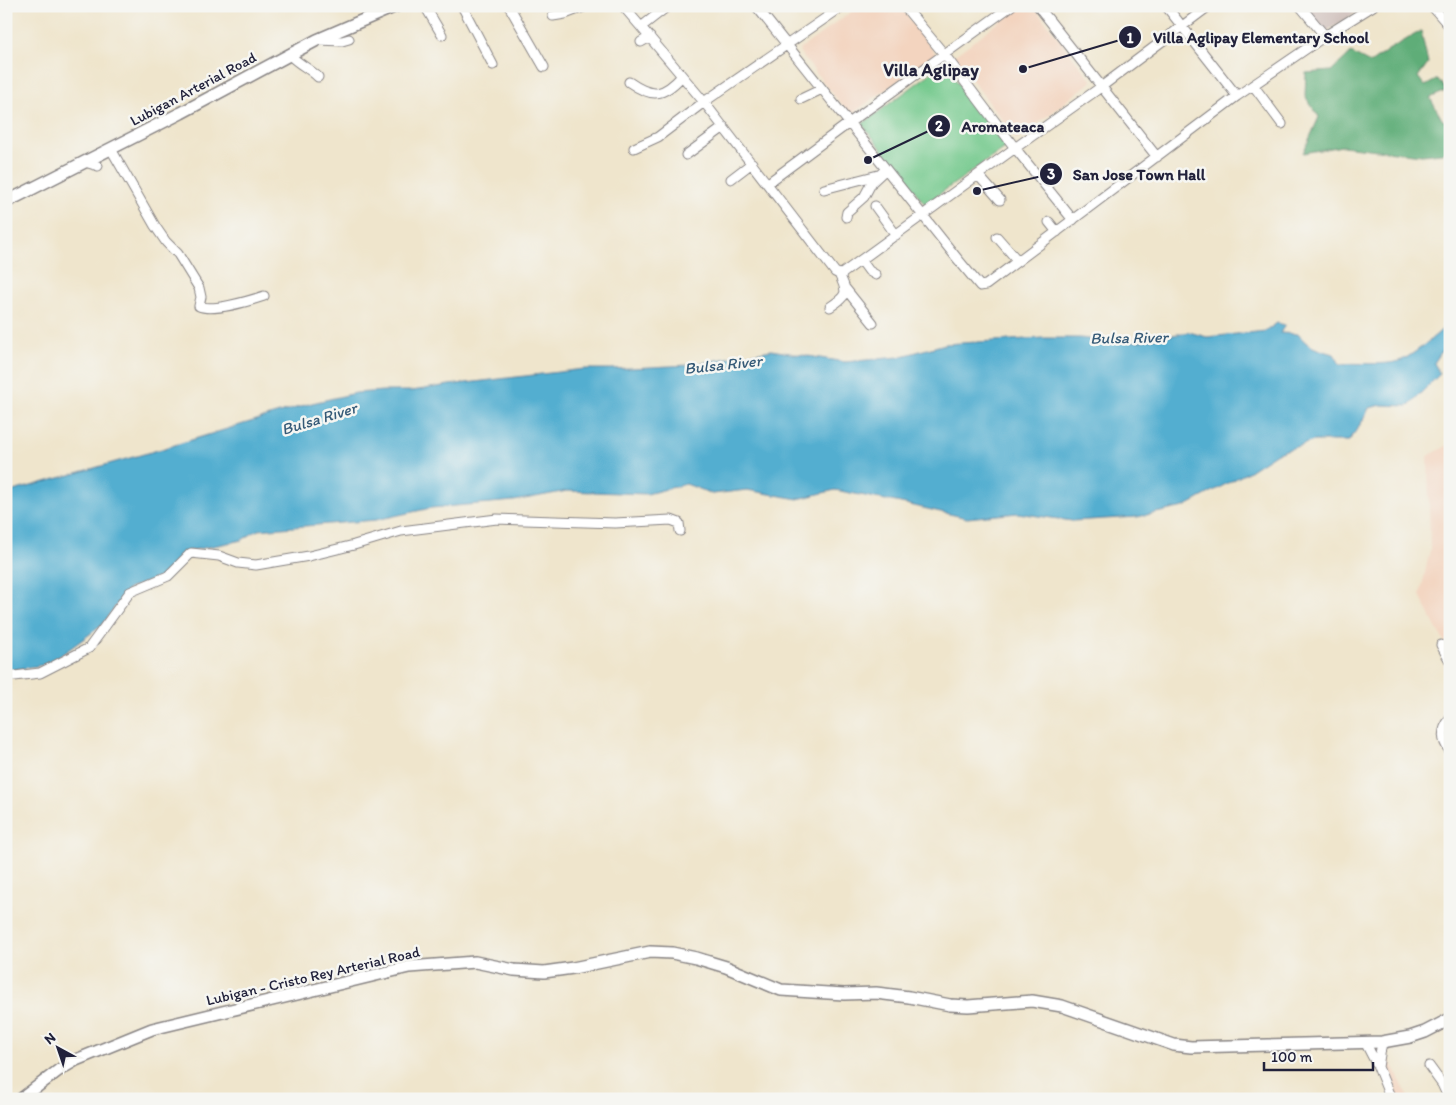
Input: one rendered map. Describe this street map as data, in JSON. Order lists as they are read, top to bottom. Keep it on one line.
{"streets":{"main road":["Lubigan Arterial Road","Lubigan - Cristo Rey Arterial Road"]},"districts":["Villa Aglipay"],"water":["Bulsa River"],"places":["Villa Aglipay Elementary School","Aromateaca","San Jose Town Hall"],"scale_bar":"100 m","north":"top left"}
